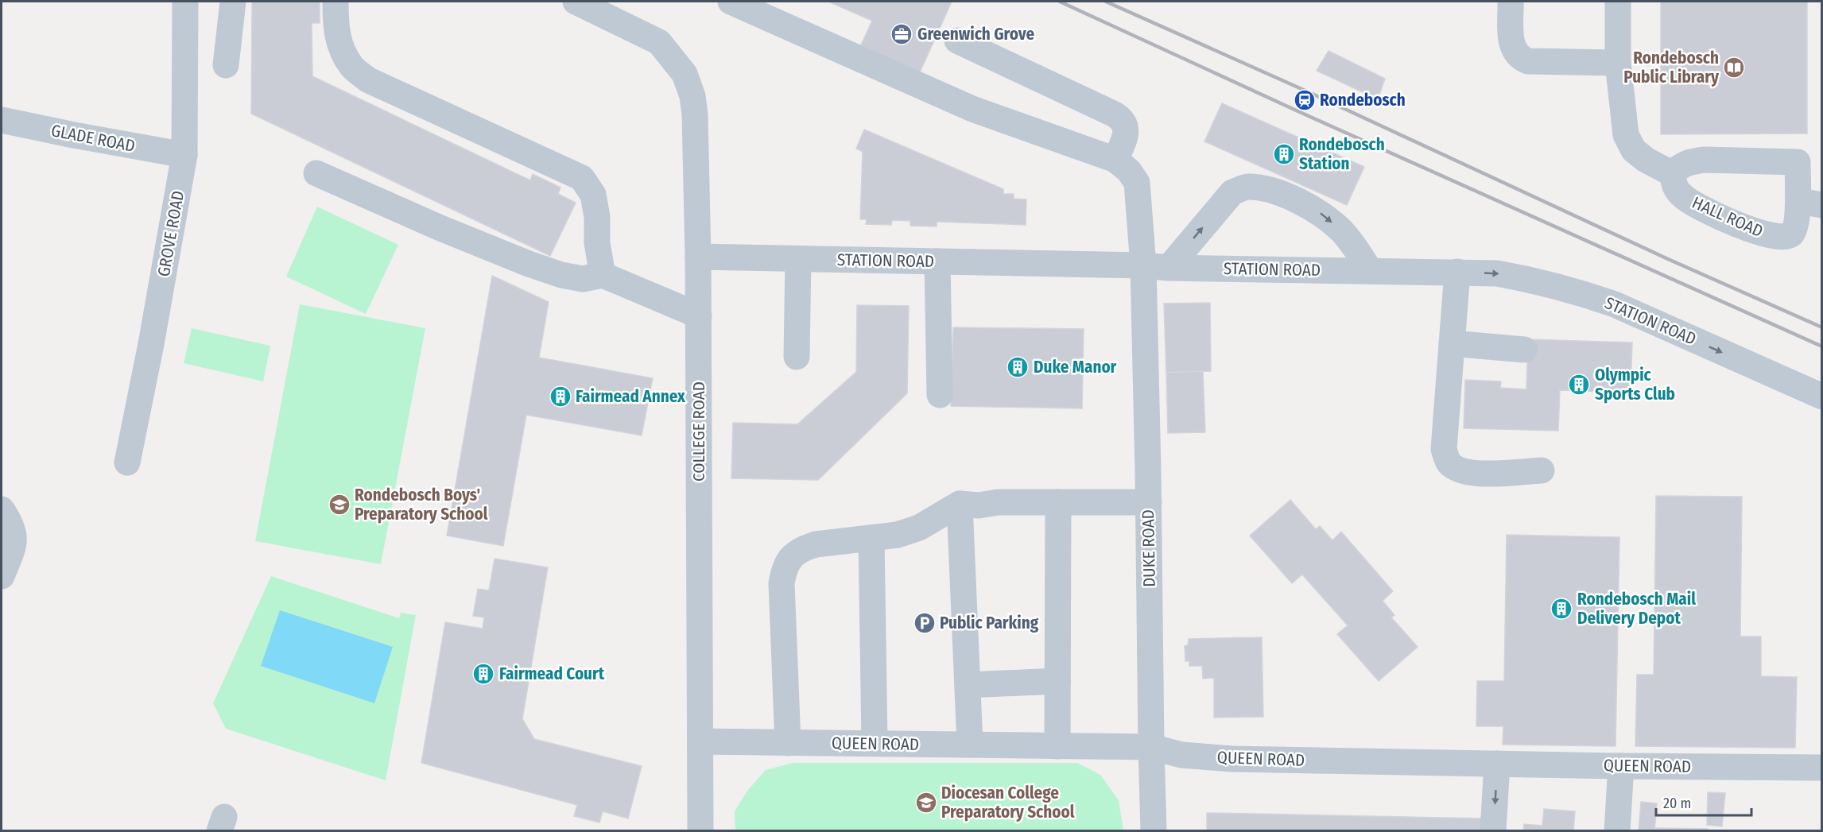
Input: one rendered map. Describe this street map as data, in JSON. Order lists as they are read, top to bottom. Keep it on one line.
{"streets":{"street":["GLADE ROAD","HALL ROAD","GROVE ROAD","STATION ROAD","COLLEGE ROAD","DUKE ROAD","QUEEN ROAD"]},"crossings":[["GLADE ROAD","GROVE ROAD"],["STATION ROAD","COLLEGE ROAD"],["STATION ROAD","DUKE ROAD"],["COLLEGE ROAD","QUEEN ROAD"],["DUKE ROAD","QUEEN ROAD"]],"places":{"office":["Greenwich Grove"],"library":["Rondebosch Public Library"],"station":["Rondebosch"],"building":["Rondebosch Station","Duke Manor","Olympic Sports Club","Fairmead Annex","Rondebosch Mail Delivery Depot","Fairmead Court"],"school or university":["Rondebosch Boys' Preparatory School","Diocesan College Preparatory School"],"parking":["Public Parking"]},"scale_bar":"20 m"}
